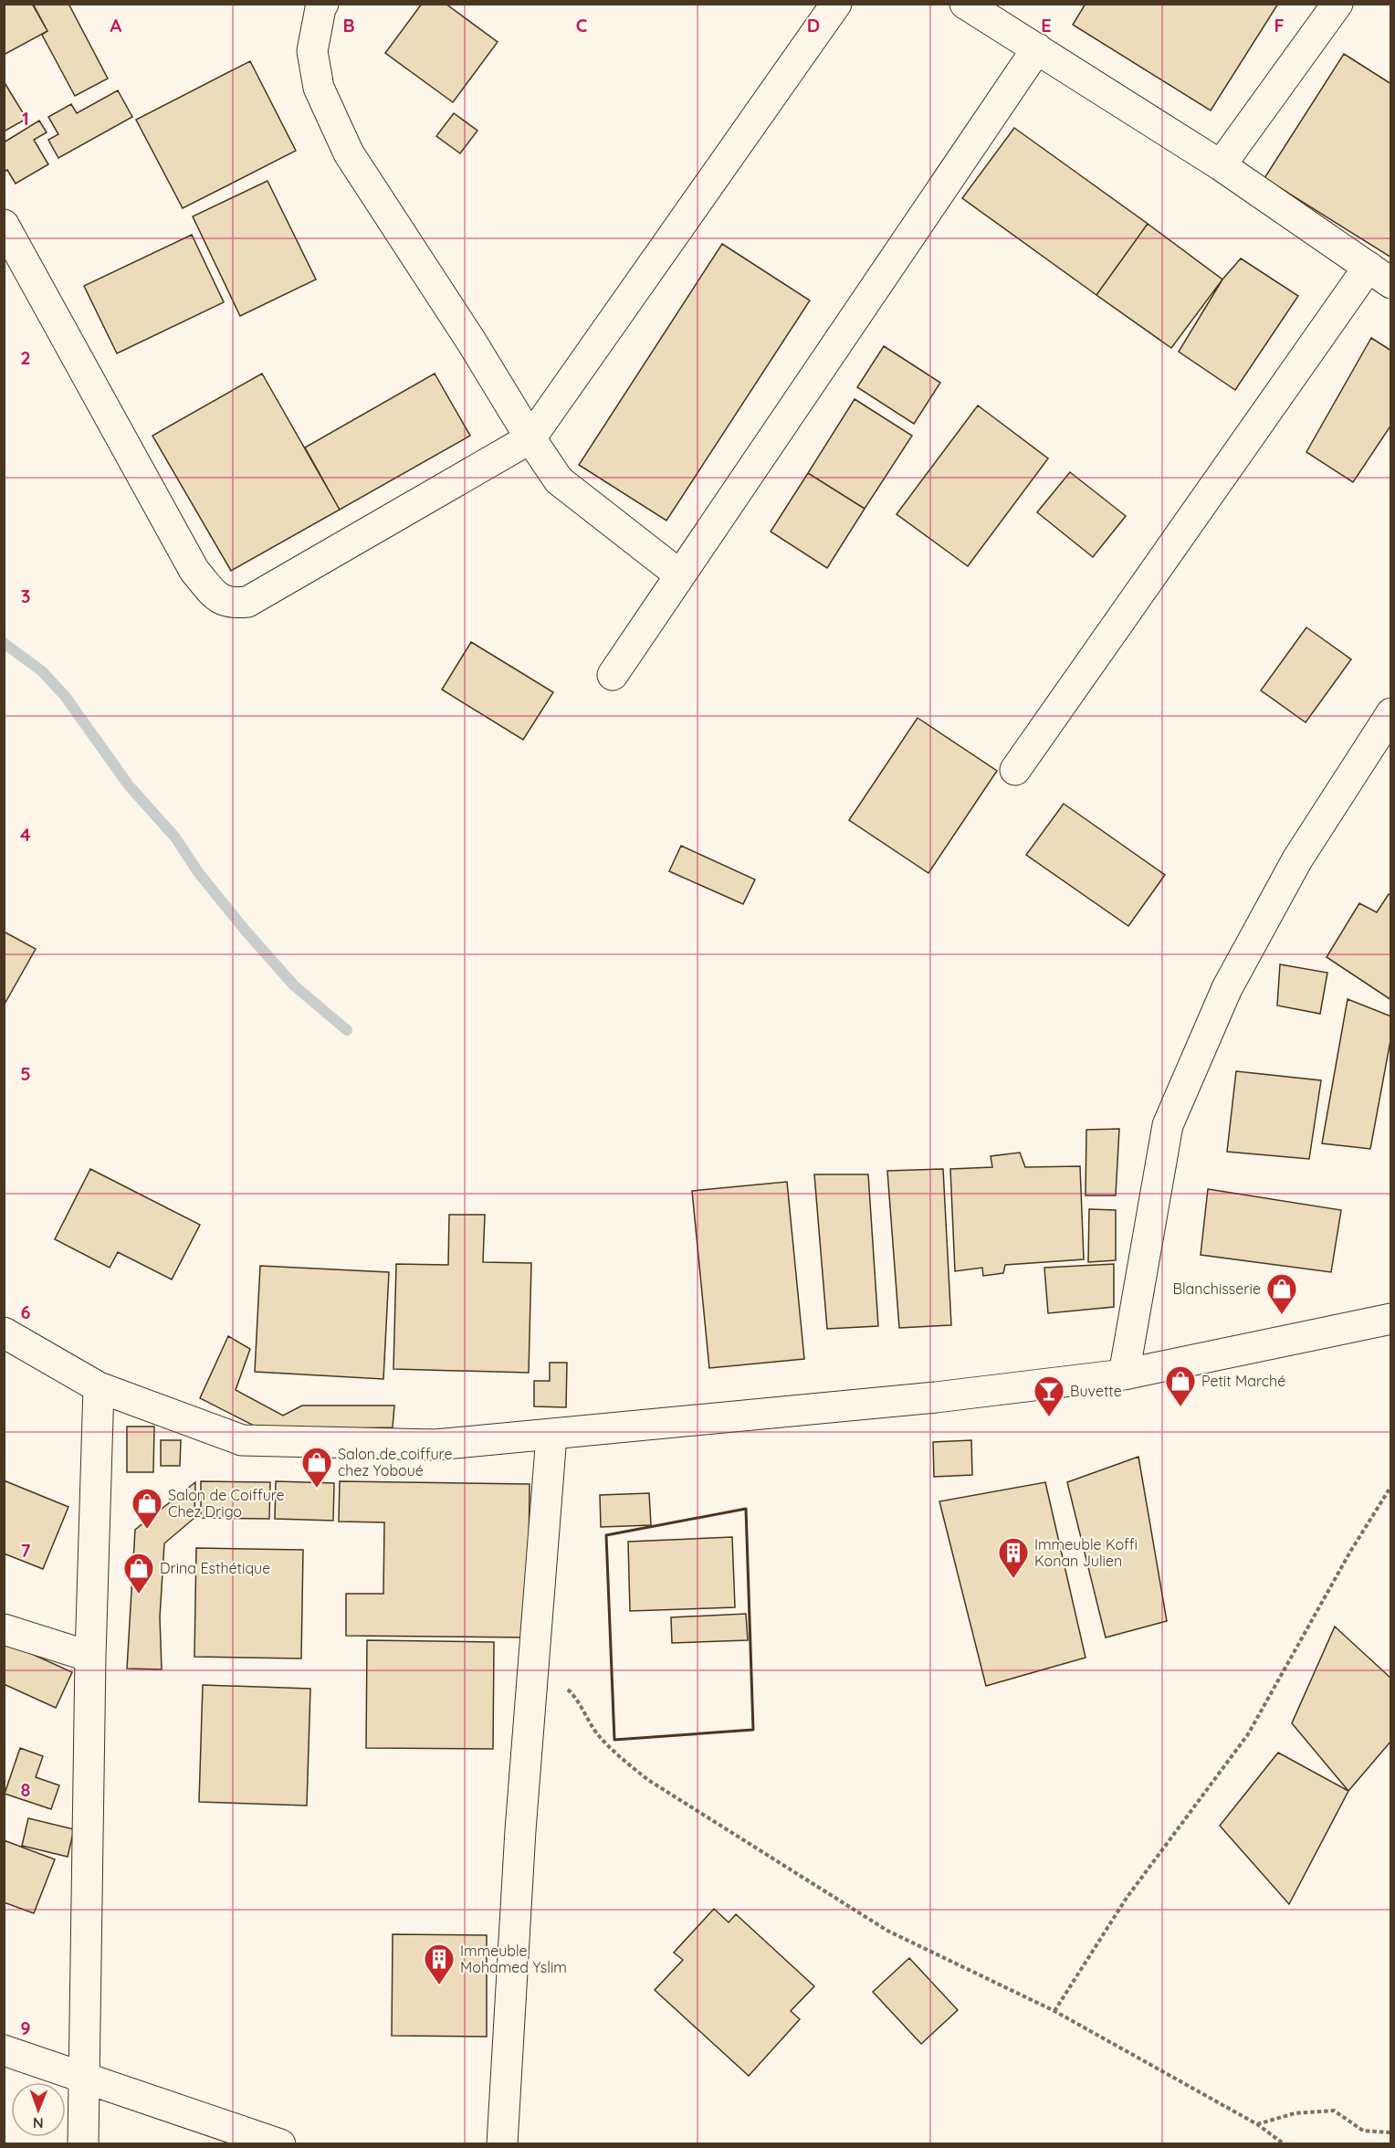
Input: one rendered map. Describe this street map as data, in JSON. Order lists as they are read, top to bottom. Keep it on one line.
{"places":{"shop":["Blanchisserie","Petit Marché","Salon de coiffure chez Yoboué","Salon de Coiffure Chez Drigo","Drina Esthétique"],"bar":["Buvette"],"building":["Immeuble Koffi Konan Julien","Immeuble Mohamed Yslim"]},"north":"bottom","grid":{"columns":["A","B","C","D","E","F"],"rows":["1","2","3","4","5","6","7","8","9"]}}
